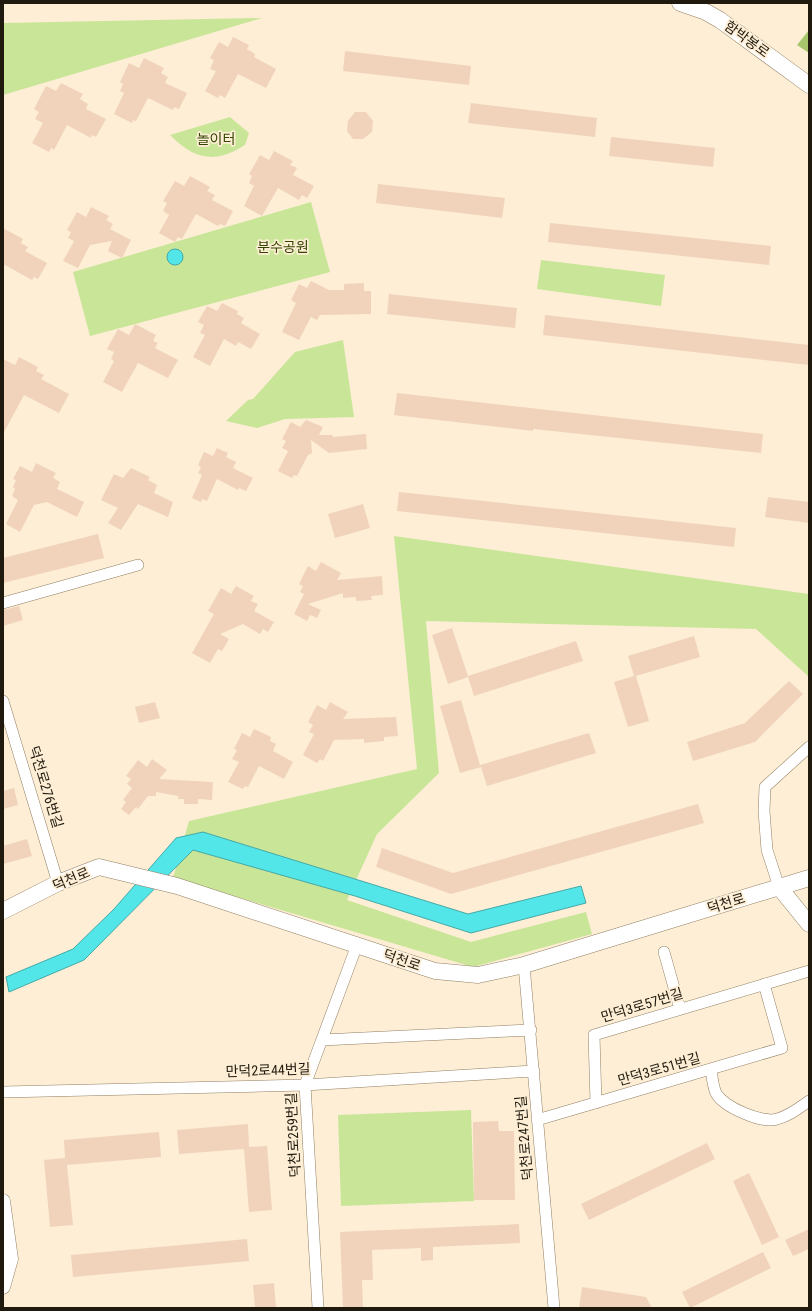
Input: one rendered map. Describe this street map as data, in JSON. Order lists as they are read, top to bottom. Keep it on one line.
{"streets":{"main road":["함박봉로","덕천로"],"street":["덕천로276번길","만덕3로57번길","만덕3로51번길","만덕2로44번길","덕천로259번길","덕천로247번길"]},"crossings":[["덕천로276번길","덕천로"],["덕천로","덕천로259번길"],["덕천로","덕천로247번길"],["만덕3로57번길","만덕3로51번길"],["만덕3로51번길","덕천로247번길"],["만덕2로44번길","덕천로259번길"],["만덕2로44번길","덕천로247번길"]],"parks":["놀이터","분수공원"]}
